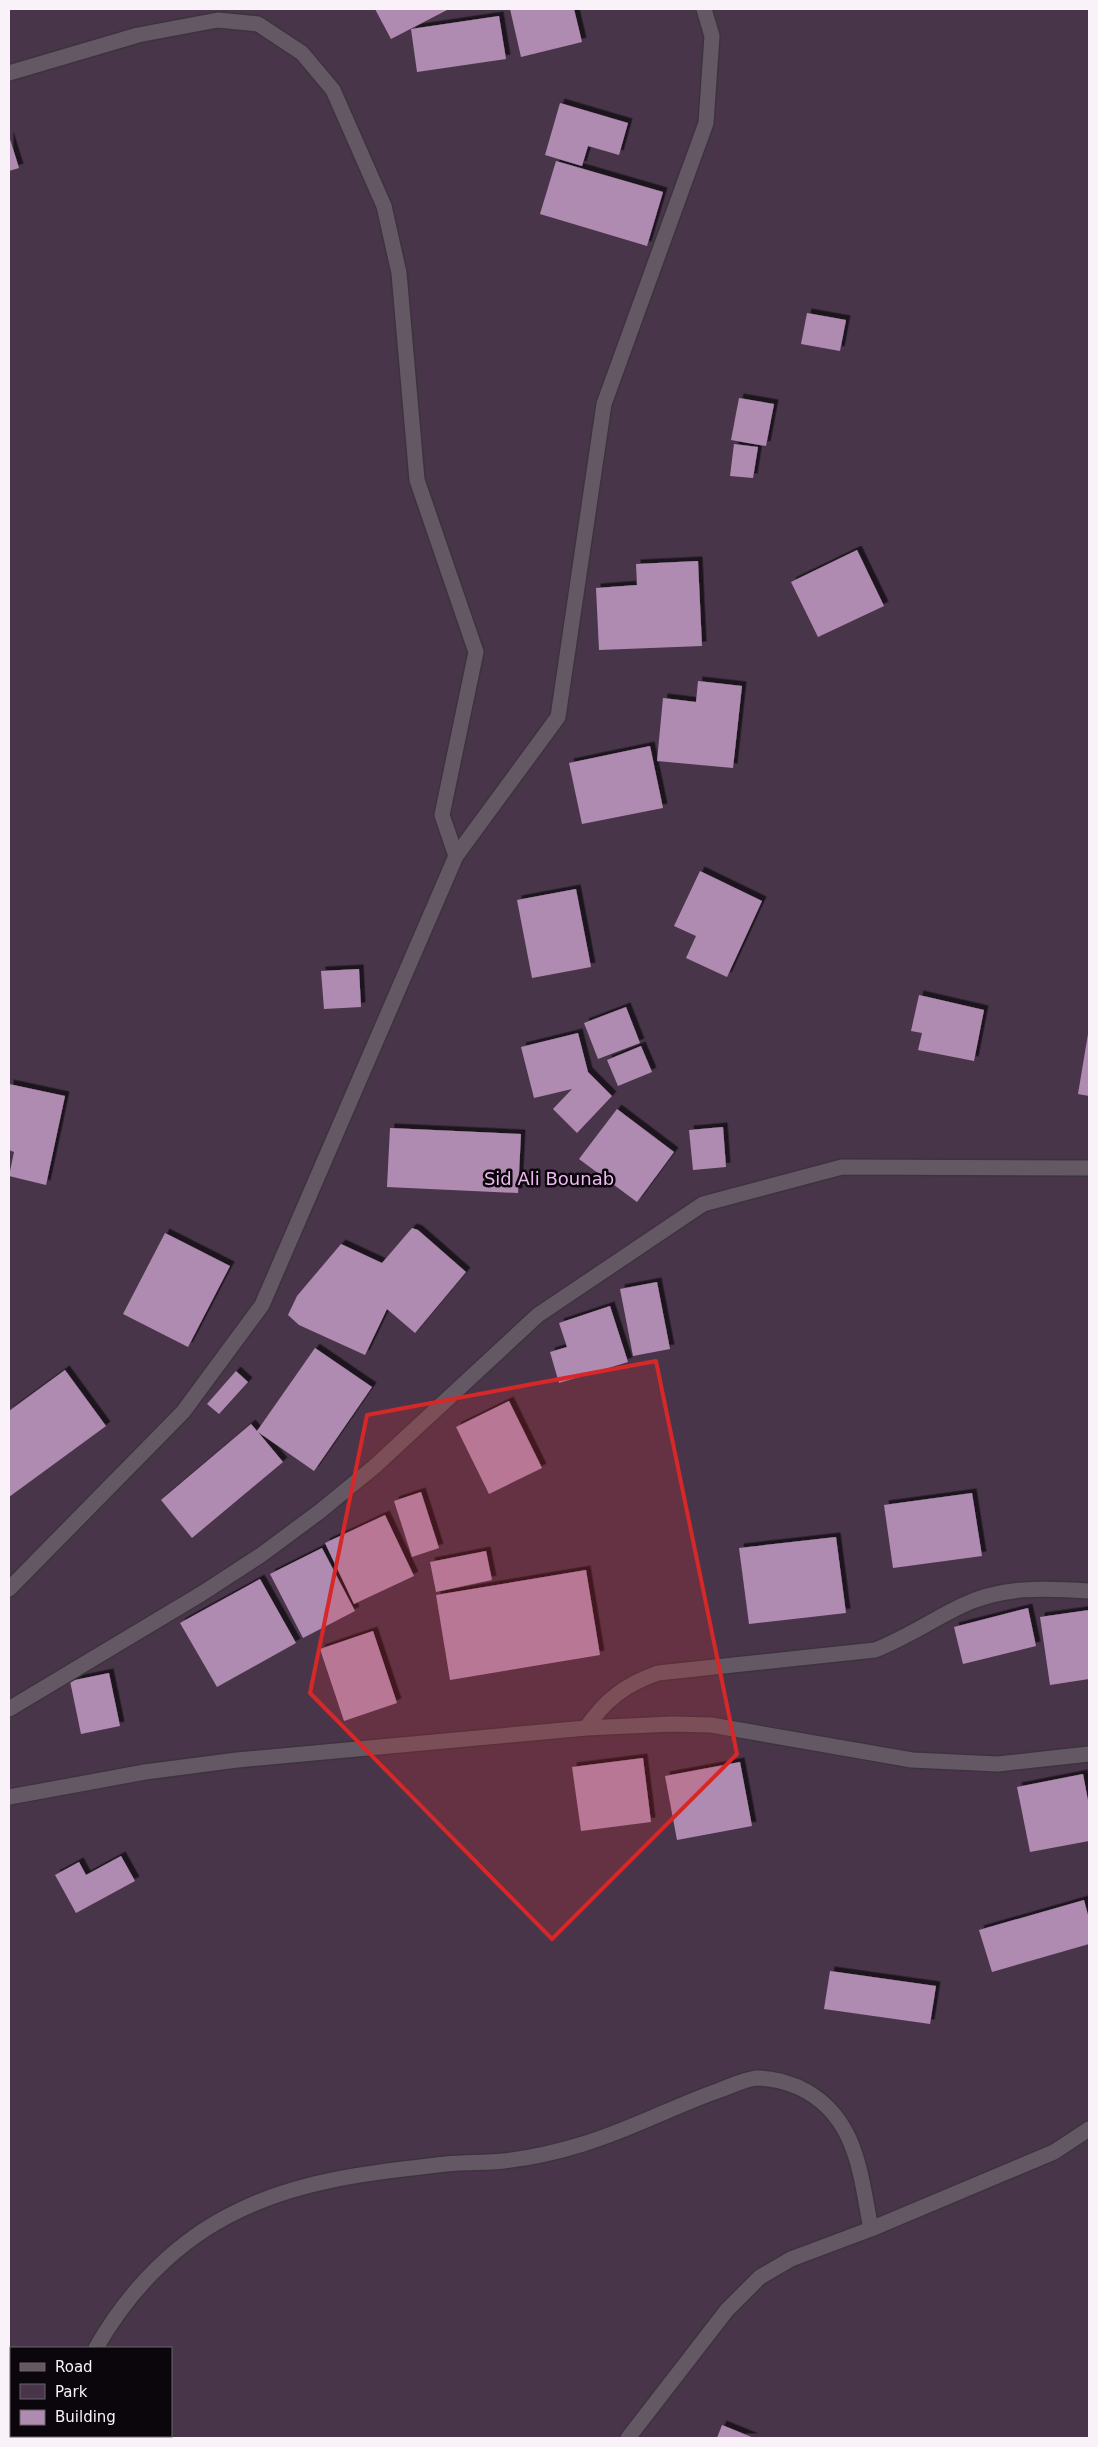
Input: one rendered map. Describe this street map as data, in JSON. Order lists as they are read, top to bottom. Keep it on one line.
{"parks":["Sid Ali Bounab"],"legend":["Road","Park","Building"]}
